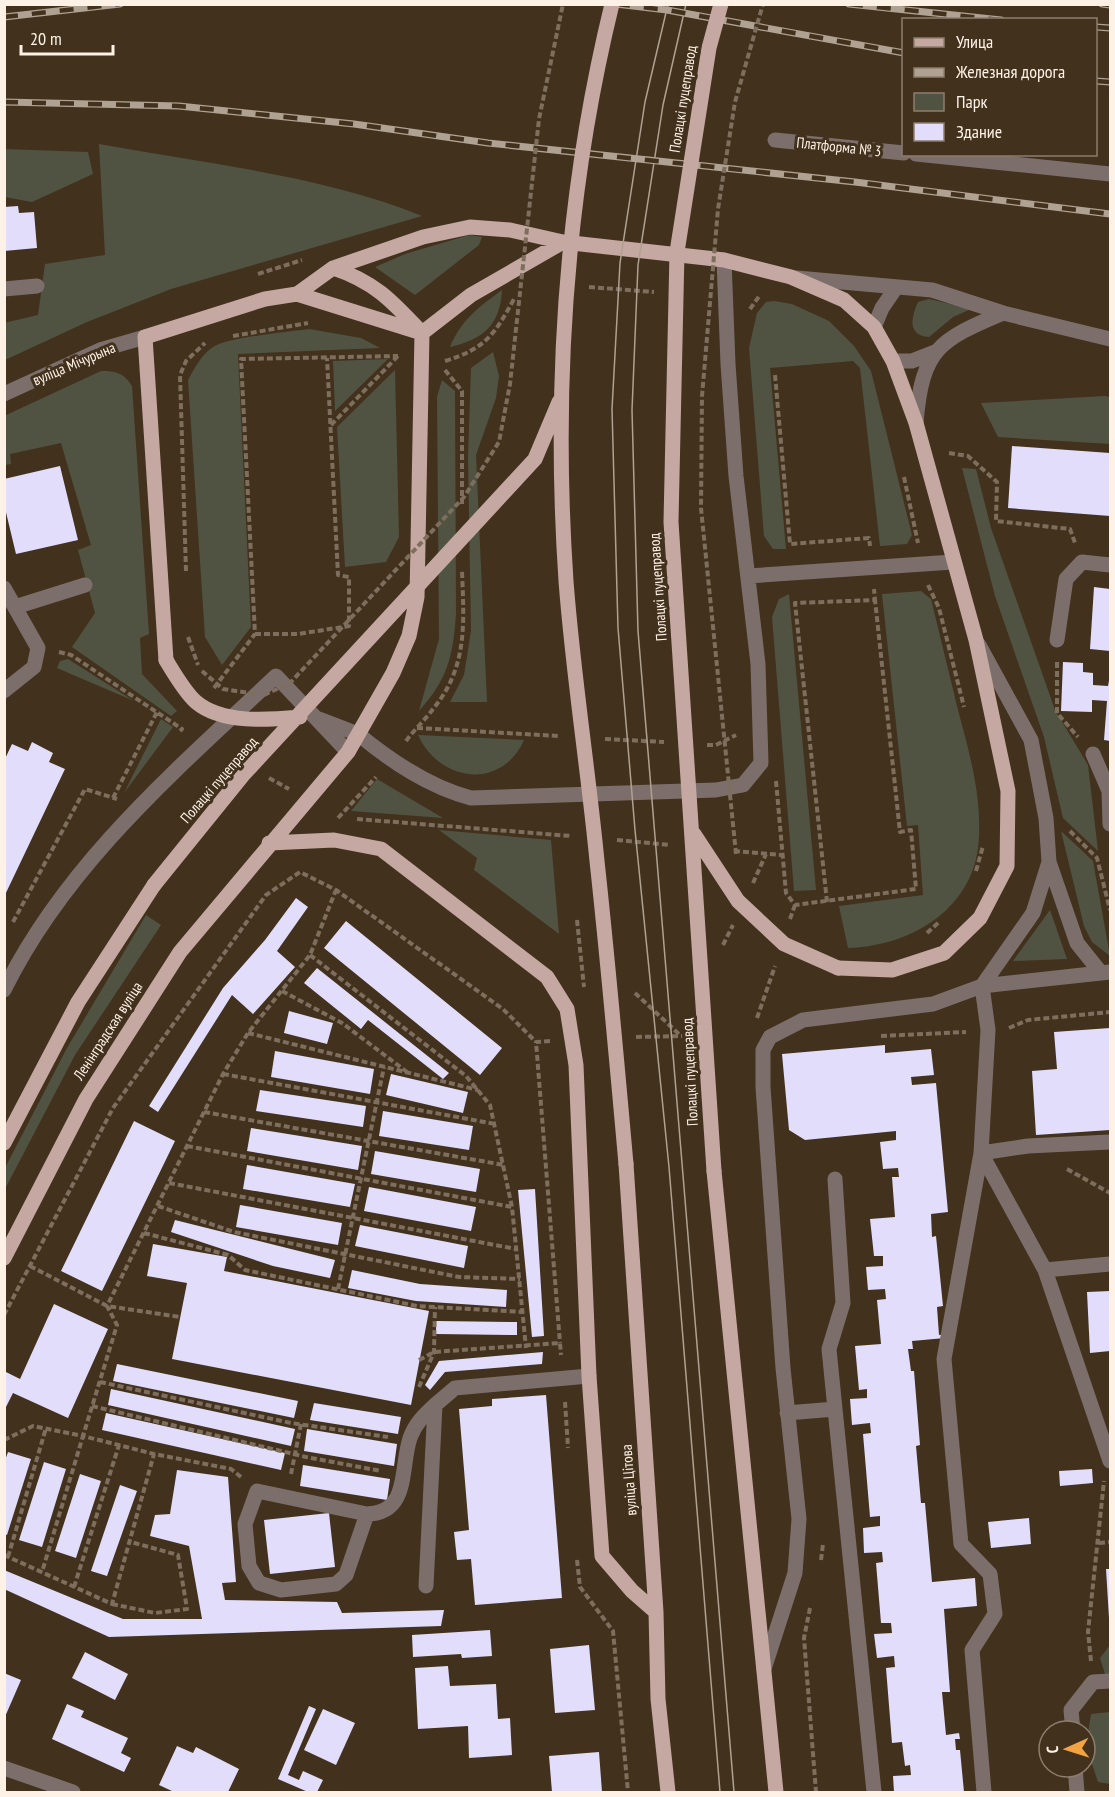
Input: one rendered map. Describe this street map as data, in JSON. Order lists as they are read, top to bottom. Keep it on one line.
{"streets":{"main road":["Полацкі пуцеправод","Ленінградская вуліца","вуліца Цітова"],"street":["Платформа № 3","вуліца Мічурына"]},"crossings":[["Полацкі пуцеправод","вуліца Цітова"]],"legend":["Улица","Железная дорога","Парк","Здание"],"scale_bar":"20 m","north":"left"}
